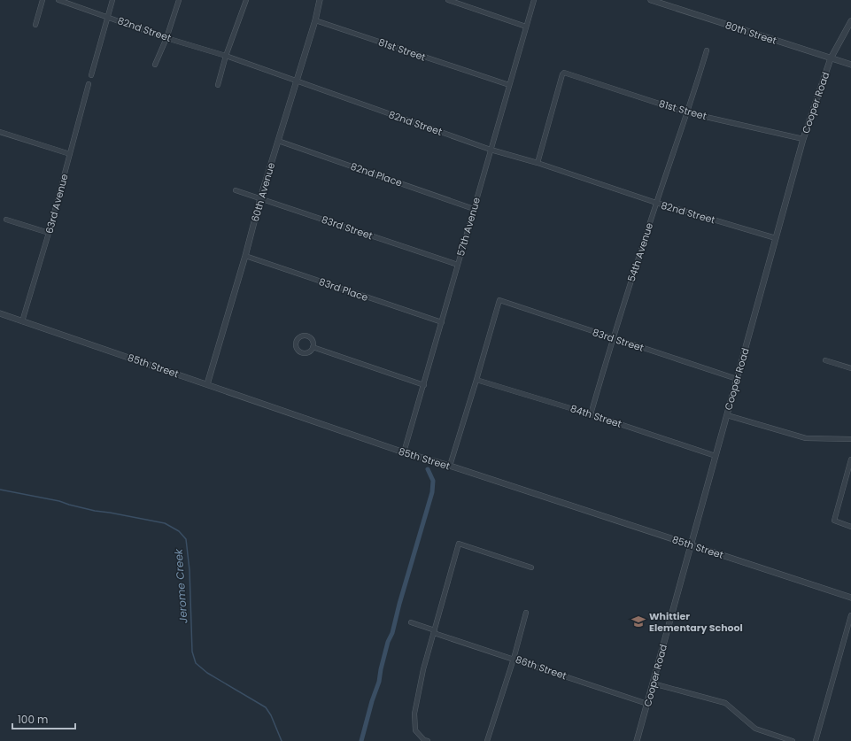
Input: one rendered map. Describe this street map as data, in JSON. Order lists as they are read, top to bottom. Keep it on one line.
{"streets":{"street":["82nd Street","80th Street","81st Street","Cooper Road","82nd Place","60th Avenue","63rd Avenue","57th Avenue","83rd Street","54th Avenue","83rd Place","85th Street","84th Street","86th Street"]},"crossings":[["82nd Street","81st Street"],["82nd Street","Cooper Road"],["82nd Street","60th Avenue"],["82nd Street","57th Avenue"],["82nd Street","54th Avenue"],["80th Street","Cooper Road"],["81st Street","Cooper Road"],["81st Street","60th Avenue"],["81st Street","57th Avenue"],["81st Street","54th Avenue"],["Cooper Road","83rd Street"],["Cooper Road","85th Street"],["Cooper Road","84th Street"],["Cooper Road","86th Street"],["82nd Place","60th Avenue"],["82nd Place","57th Avenue"],["60th Avenue","83rd Street"],["60th Avenue","83rd Place"],["60th Avenue","85th Street"],["63rd Avenue","85th Street"],["57th Avenue","83rd Street"],["57th Avenue","83rd Place"],["57th Avenue","85th Street"],["83rd Street","54th Avenue"],["83rd Street","84th Street"],["54th Avenue","84th Street"]],"water":["Jerome Creek"],"places":{"school or university":["Whittier Elementary School"]},"scale_bar":"100 m"}
